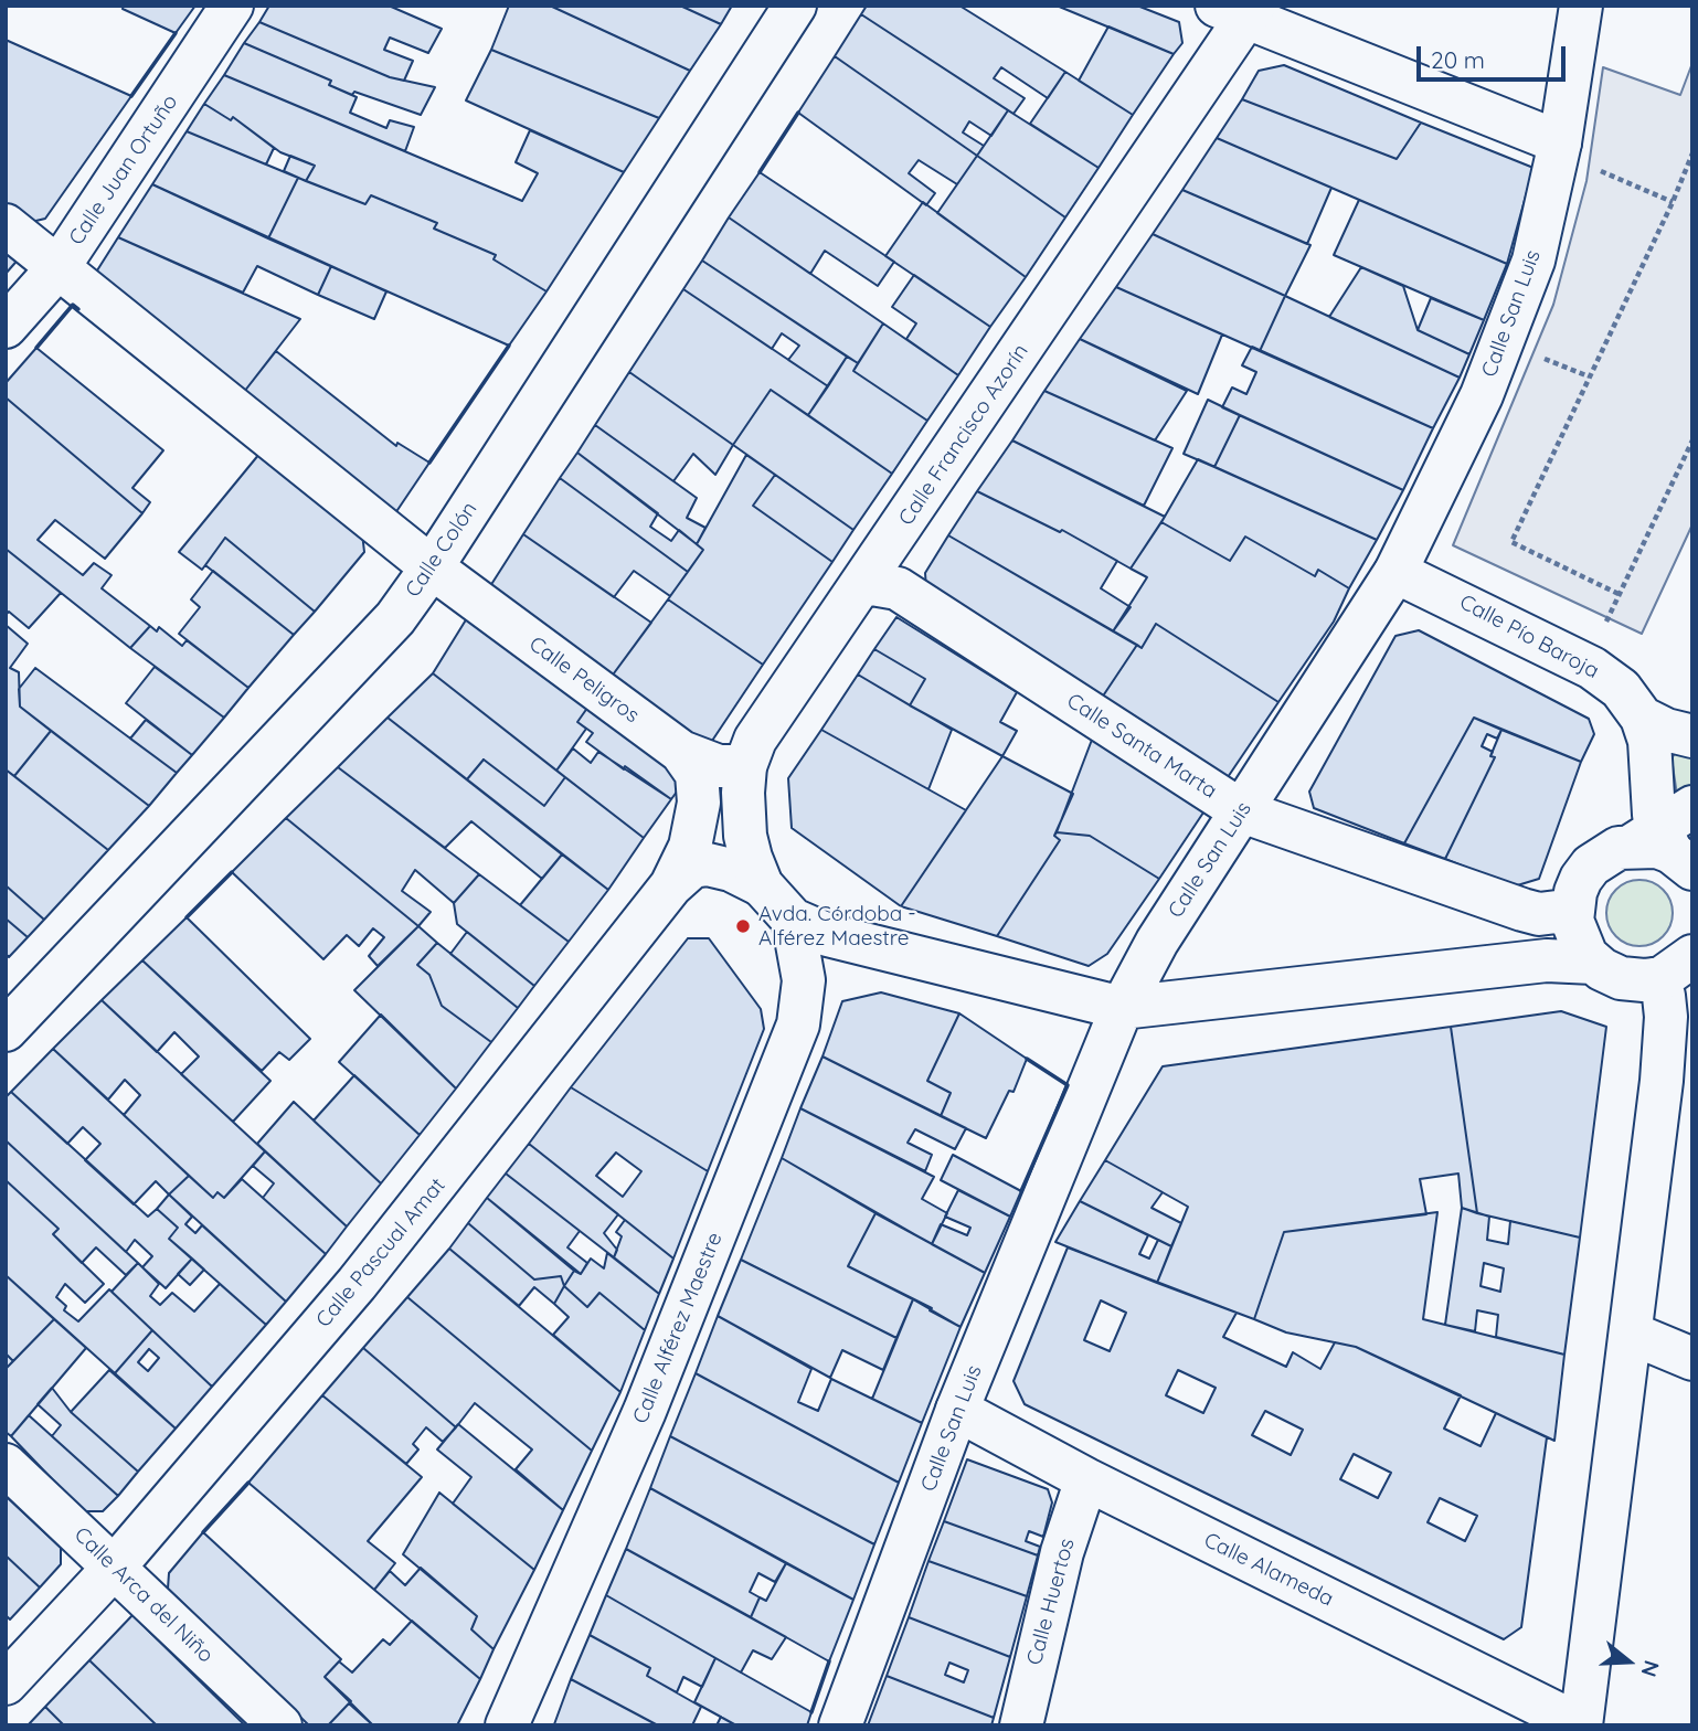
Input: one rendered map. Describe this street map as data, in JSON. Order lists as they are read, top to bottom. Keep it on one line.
{"streets":{"street":["Calle Juan Ortuño","Calle San Luis","Calle Francisco Azorín","Calle Colón","Calle Pío Baroja","Calle Peligros","Calle Santa Marta","Calle Pascual Amat","Calle Alférez Maestre","Calle Alameda","Calle Arca del Niño","Calle Huertos"]},"crossings":[["Calle Juan Ortuño","Calle Peligros"],["Calle San Luis","Calle Pío Baroja"],["Calle San Luis","Calle Santa Marta"],["Calle San Luis","Calle Alameda"],["Calle Francisco Azorín","Calle Peligros"],["Calle Francisco Azorín","Calle Santa Marta"],["Calle Francisco Azorín","Calle Pascual Amat"],["Calle Colón","Calle Peligros"],["Calle Pascual Amat","Calle Arca del Niño"],["Calle Alameda","Calle Huertos"]],"places":["Avda. Córdoba - Alférez Maestre"],"scale_bar":"20 m","north":"right"}
